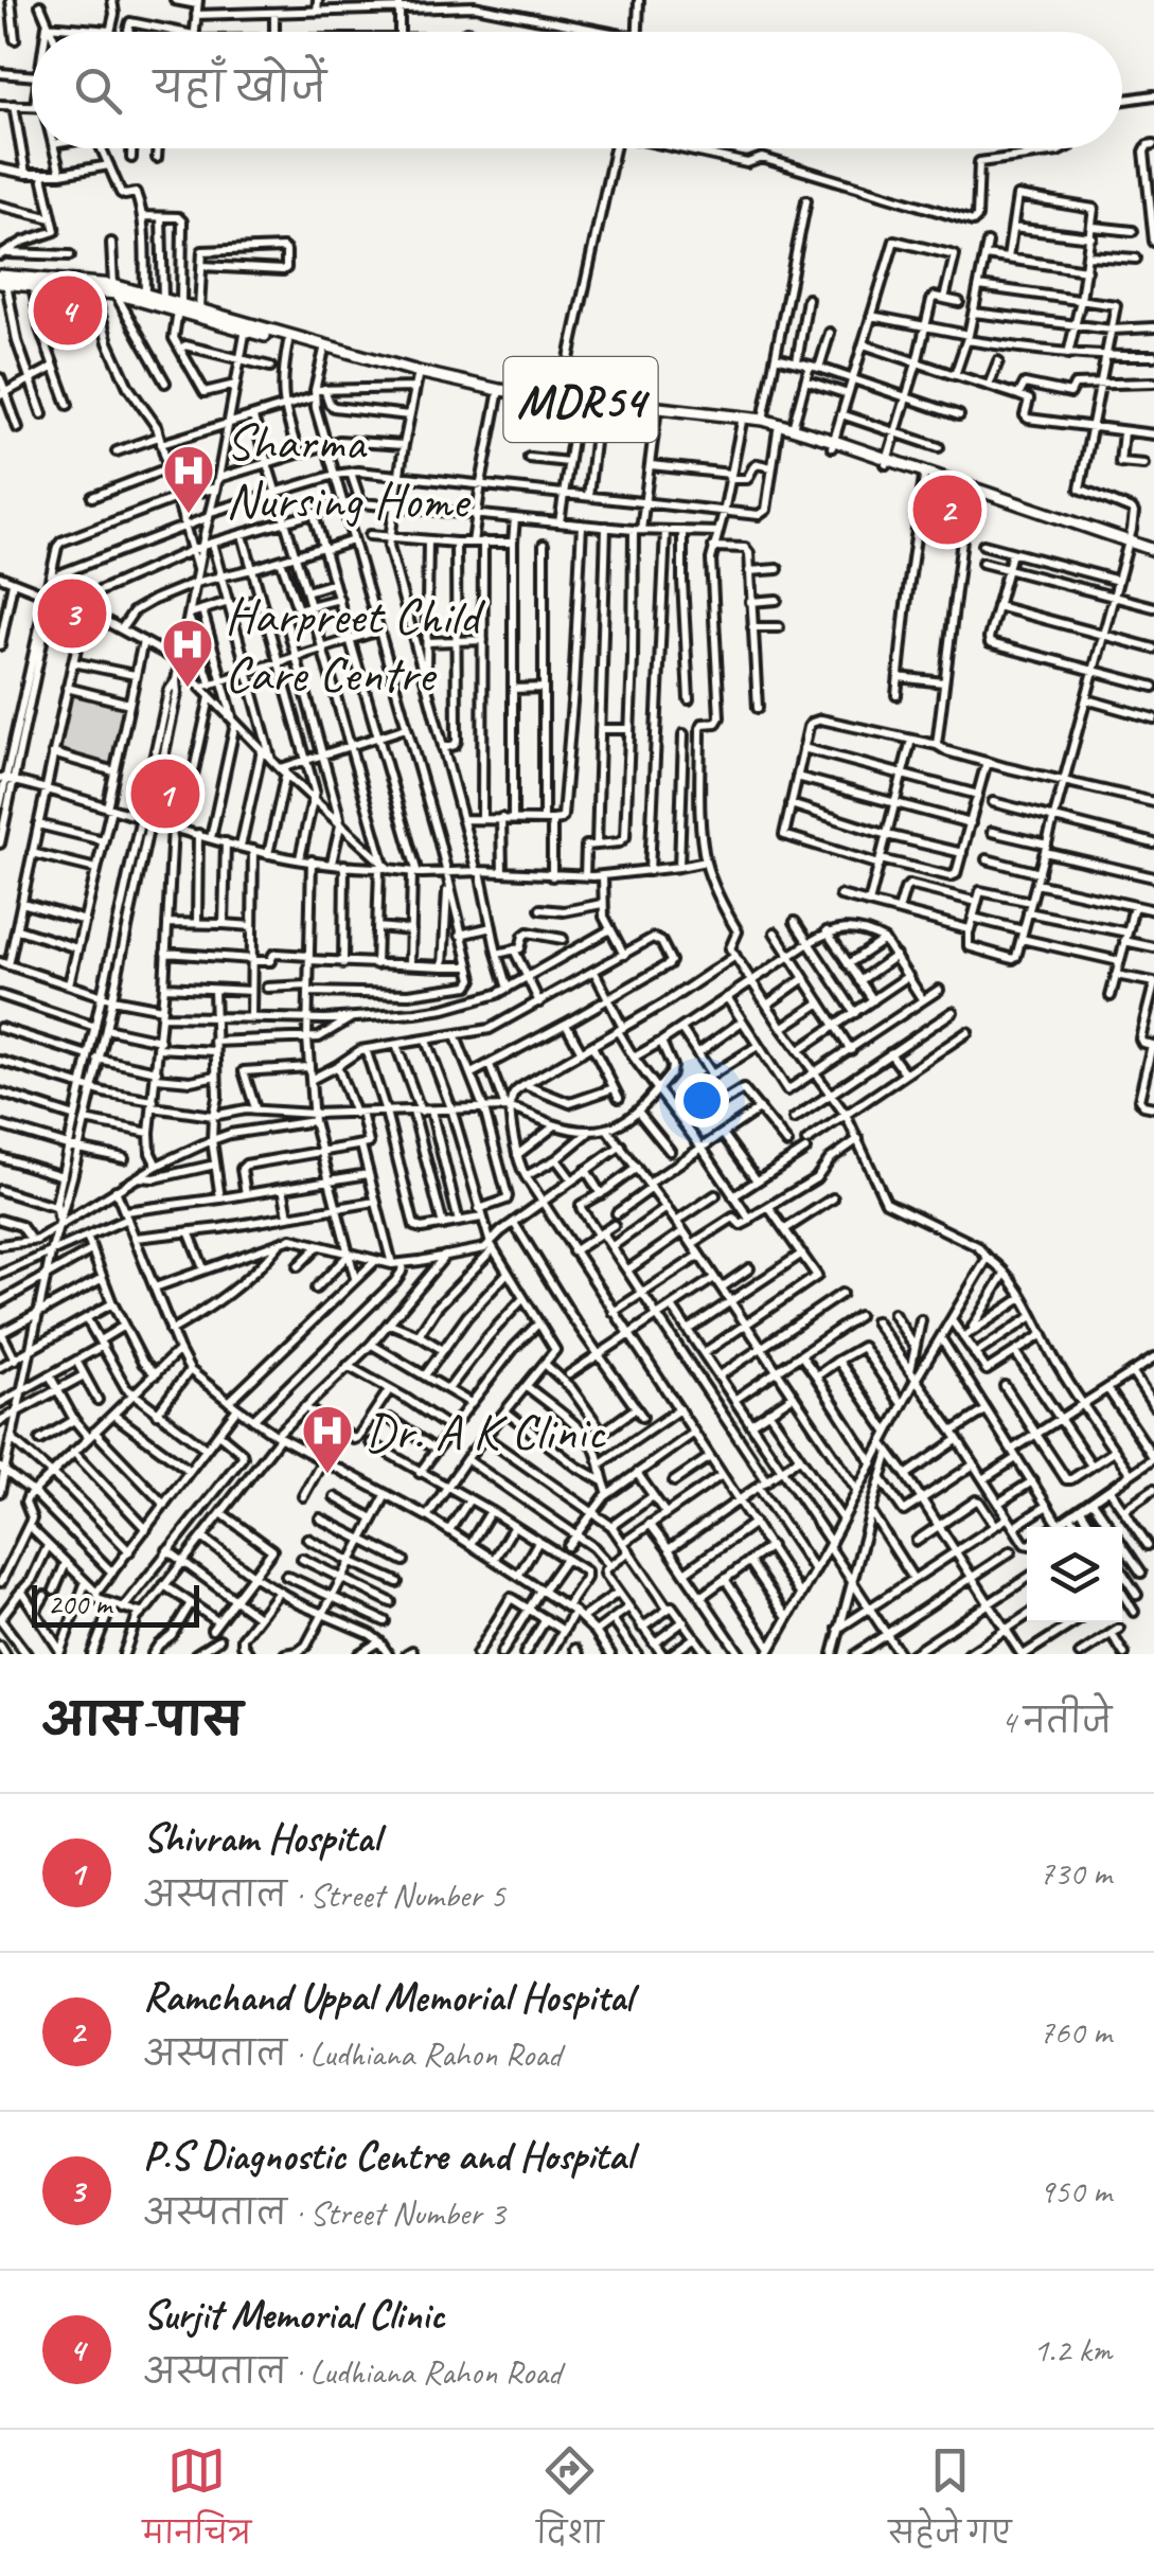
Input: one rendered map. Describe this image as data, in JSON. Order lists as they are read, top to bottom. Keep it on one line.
{"streets":{"main road":["MDR54"]},"places":{"hospital":["Sharma Nursing Home","Harpreet Child Care Centre","Dr. A K Clinic"]},"scale_bar":"200 m","page":{"search":"यहाँ खोजें","pins":["4","2","3","1"],"scale":"200 m","heading":["आस-पास","4 नतीजे"],"list":[{"mark":"1","name":"Shivram Hospital","note":"अस्पताल · Street Number 5","value":"730 m"},{"mark":"2","name":"Ramchand Uppal Memorial Hospital","note":"अस्पताल · Ludhiana Rahon Road","value":"760 m"},{"mark":"3","name":"P.S Diagnostic Centre and Hospital","note":"अस्पताल · Street Number 3","value":"950 m"},{"mark":"4","name":"Surjit Memorial Clinic","note":"अस्पताल · Ludhiana Rahon Road","value":"1.2 km"}],"nav":["मानचित्र","दिशा","सहेजे गए"]}}
